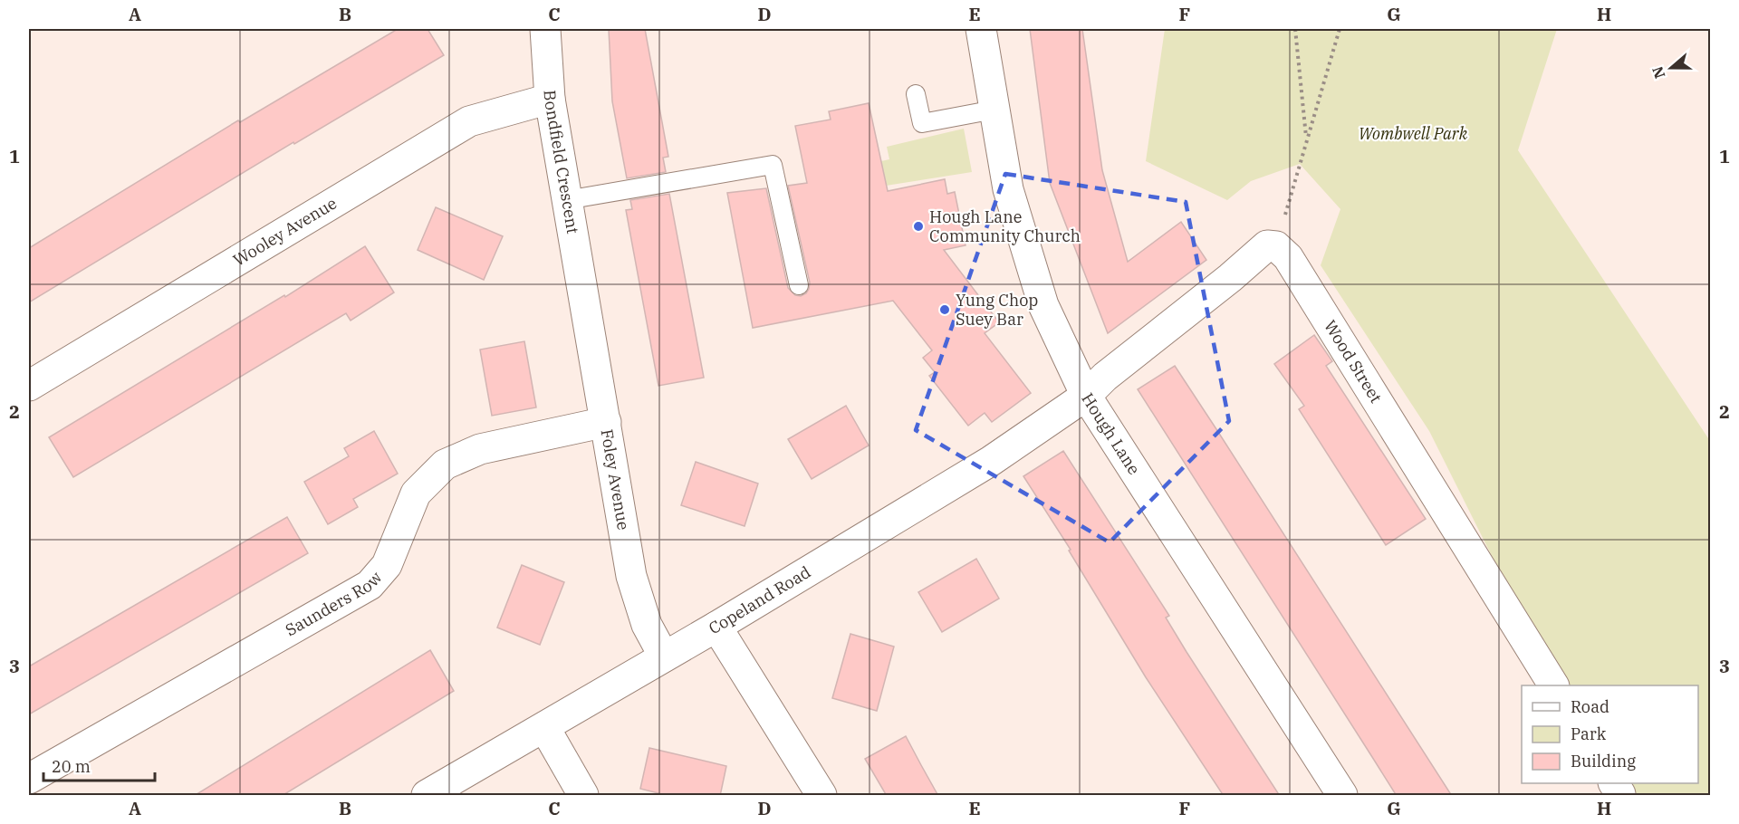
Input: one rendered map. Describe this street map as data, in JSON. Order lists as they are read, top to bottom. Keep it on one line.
{"streets":{"street":["Bondfield Crescent","Wooley Avenue","Wood Street","Hough Lane","Foley Avenue","Copeland Road","Saunders Row"]},"crossings":[["Bondfield Crescent","Wooley Avenue"],["Bondfield Crescent","Foley Avenue"],["Hough Lane","Copeland Road"],["Foley Avenue","Copeland Road"],["Foley Avenue","Saunders Row"]],"parks":["Wombwell Park"],"places":["Hough Lane Community Church","Yung Chop Suey Bar"],"legend":["Road","Park","Building"],"scale_bar":"20 m","north":"left","grid":{"columns":["A","B","C","D","E","F","G","H"],"rows":["1","2","3"]}}
